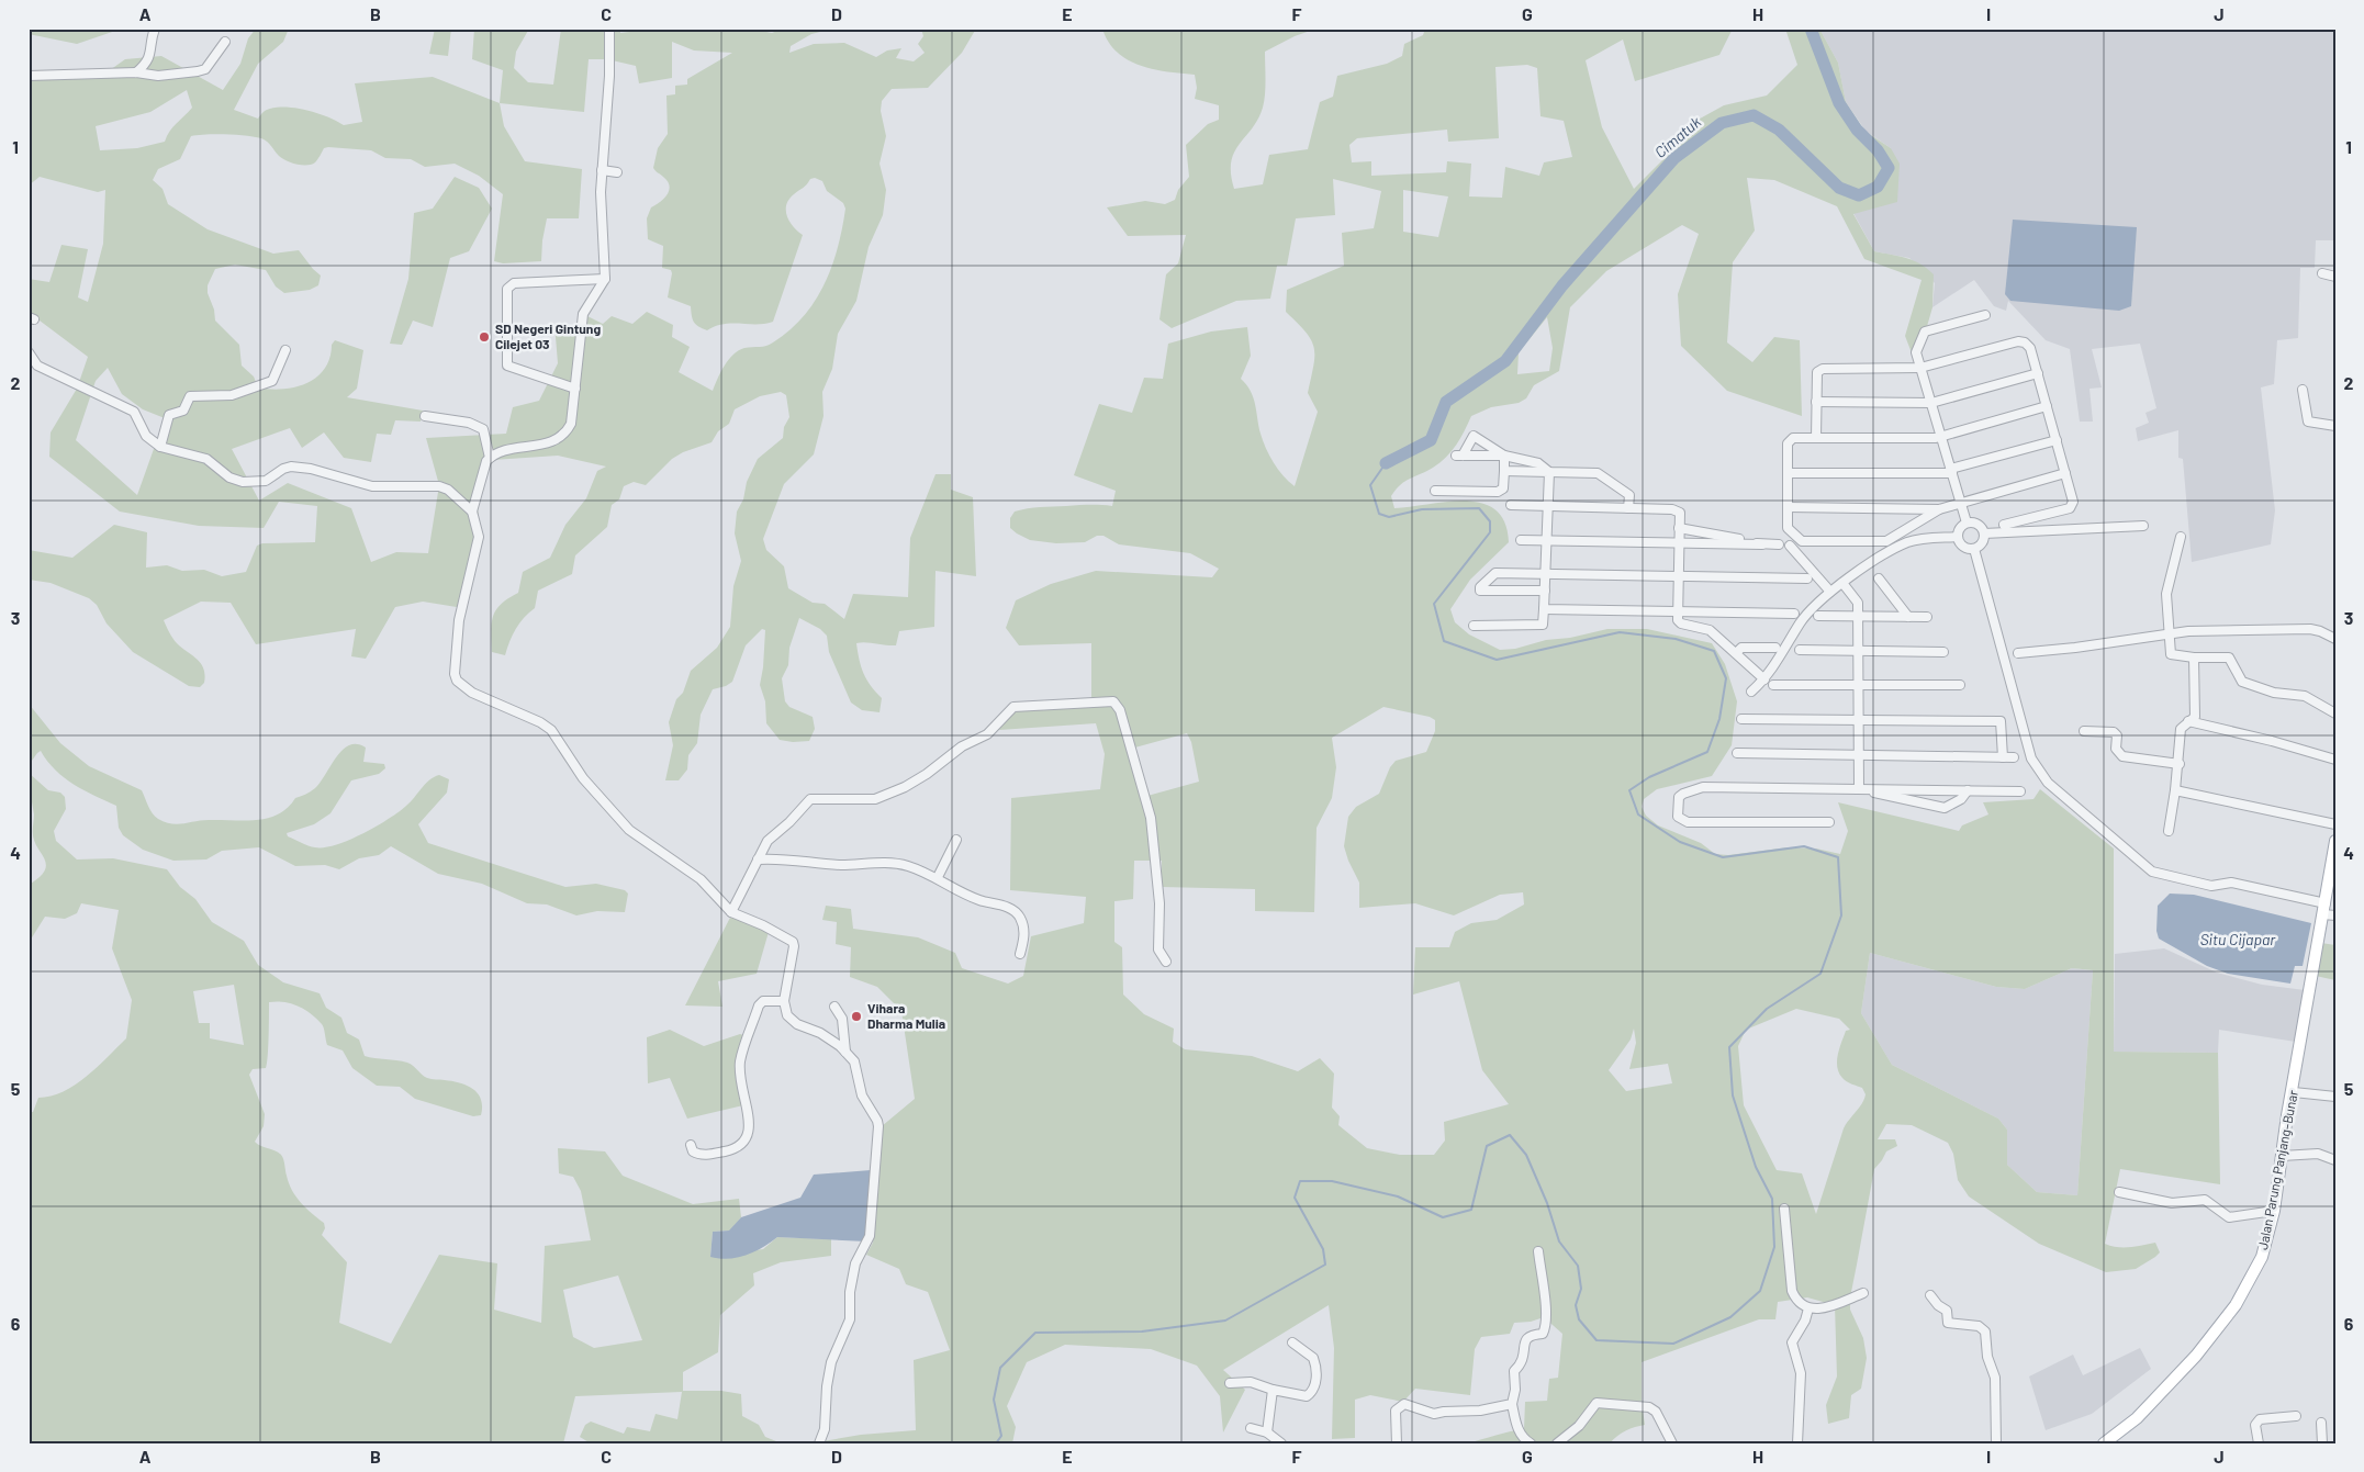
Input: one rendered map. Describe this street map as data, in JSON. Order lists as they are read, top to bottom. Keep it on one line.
{"streets":{"main road":["Jalan Parung Panjang–Bunar"]},"water":["Cimatuk","Situ Cijapar"],"places":["SD Negeri Gintung Cilejet 03","Vihara Dharma Mulia"],"grid":{"columns":["A","B","C","D","E","F","G","H","I","J"],"rows":["1","2","3","4","5","6"]}}
